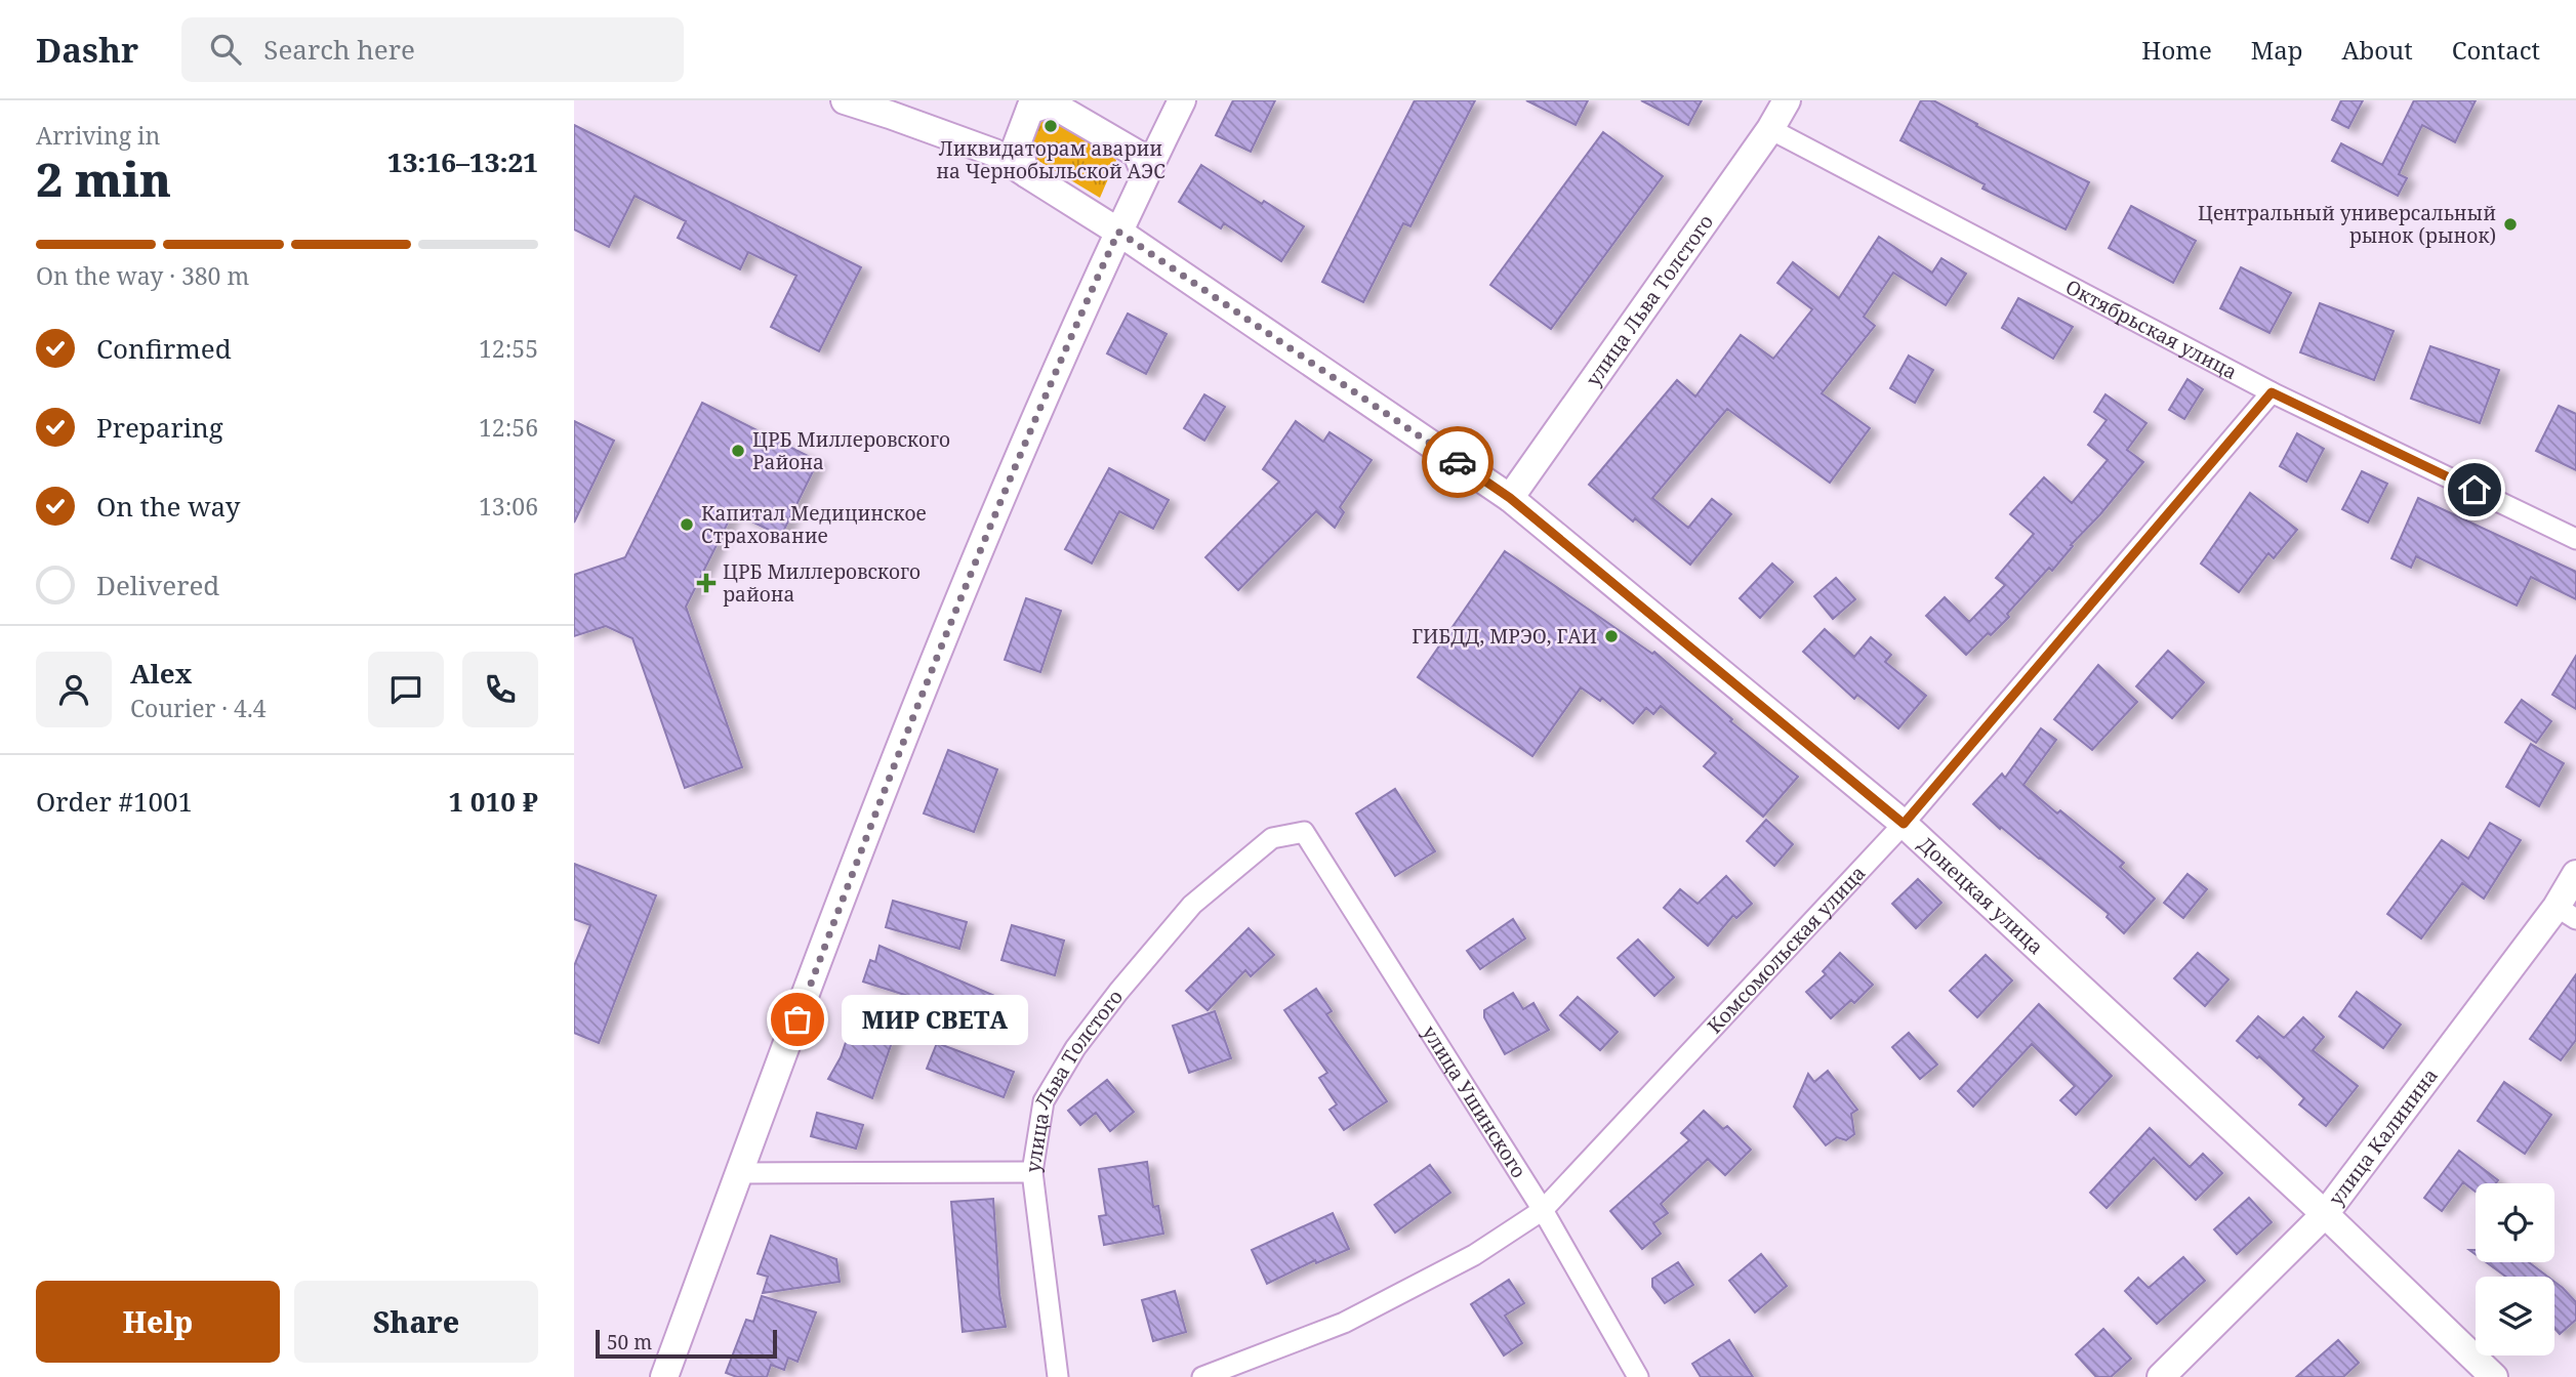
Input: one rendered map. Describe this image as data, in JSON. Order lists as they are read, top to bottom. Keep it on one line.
{"streets":{"street":["улица Льва Толстого","Октябрьская улица","Донецкая улица","Комсомольская улица","улица Ушинского","улица Калинина"]},"crossings":[["улица Льва Толстого","Октябрьская улица"],["улица Льва Толстого","Донецкая улица"],["улица Льва Толстого","улица Ушинского"],["Октябрьская улица","Комсомольская улица"],["Донецкая улица","Комсомольская улица"],["Донецкая улица","улица Калинина"],["Комсомольская улица","улица Ушинского"]],"places":{"other":["Ликвидаторам аварии на Чернобыльской АЭС","Центральный универсальный рынок (рынок)","ЦРБ Миллеровского Района","Капитал Медицинское Страхование","ГИБДД, МРЭО, ГАИ","МИР СВЕТА"],"health":["ЦРБ Миллеровского района"]},"scale_bar":"50 m","page":{"header":"Dashr","search":"Search here","nav":["Home","Map","About","Contact"],"heading":["2 min","Arriving in","13:16–13:21"],"panel":["Alex","Courier · 4.4","Order #1001","1 010 ₽"],"bar":"On the way · 380 m","list":[["Confirmed","12:55"],["Preparing","12:56"],["On the way","13:06"],"Delivered"],"bubble":"МИР СВЕТА","buttons":["Help","Share"],"scale":"50 m"}}
